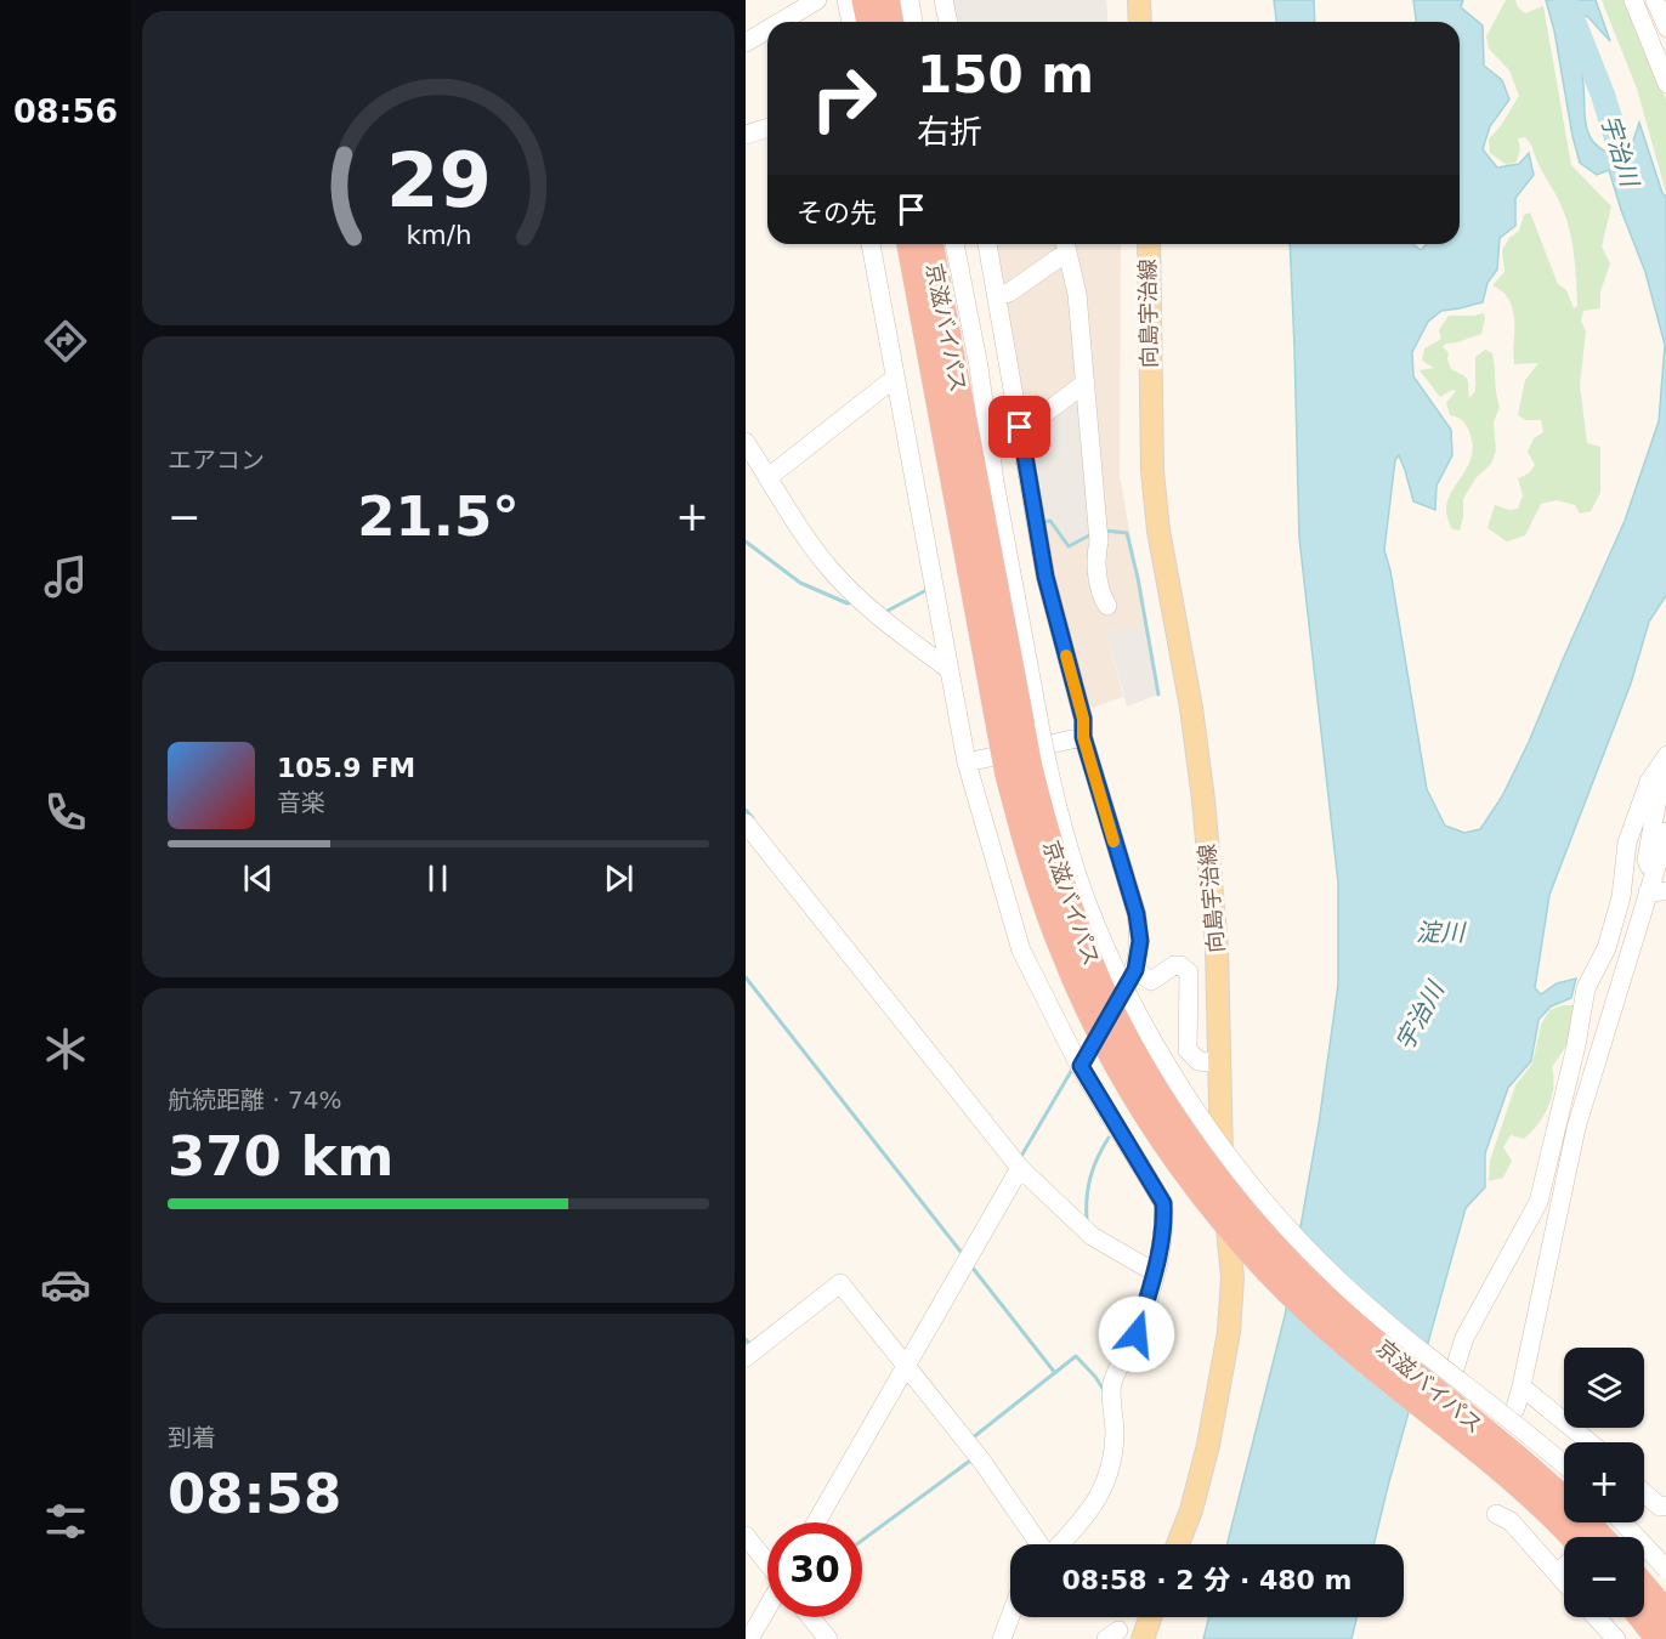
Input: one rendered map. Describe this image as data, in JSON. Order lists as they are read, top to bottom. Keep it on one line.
{"streets":{"highway":["京滋バイパス"],"main road":["向島宇治線"]},"water":["宇治川","淀川"],"page":{"tabs":"08:56","turn":["150 m","右折"],"then":"その先","tile":["エアコン",["航続距離 · 74%","370 km"],["到着","08:58"]],"heat":["−","21.5°","+"],"song":["105.9 FM","音楽"],"map_buttons":["+","−"],"limit":"30","trip":"08:58 · 2 分 · 480 m","gauge":["29","km/h"]}}
